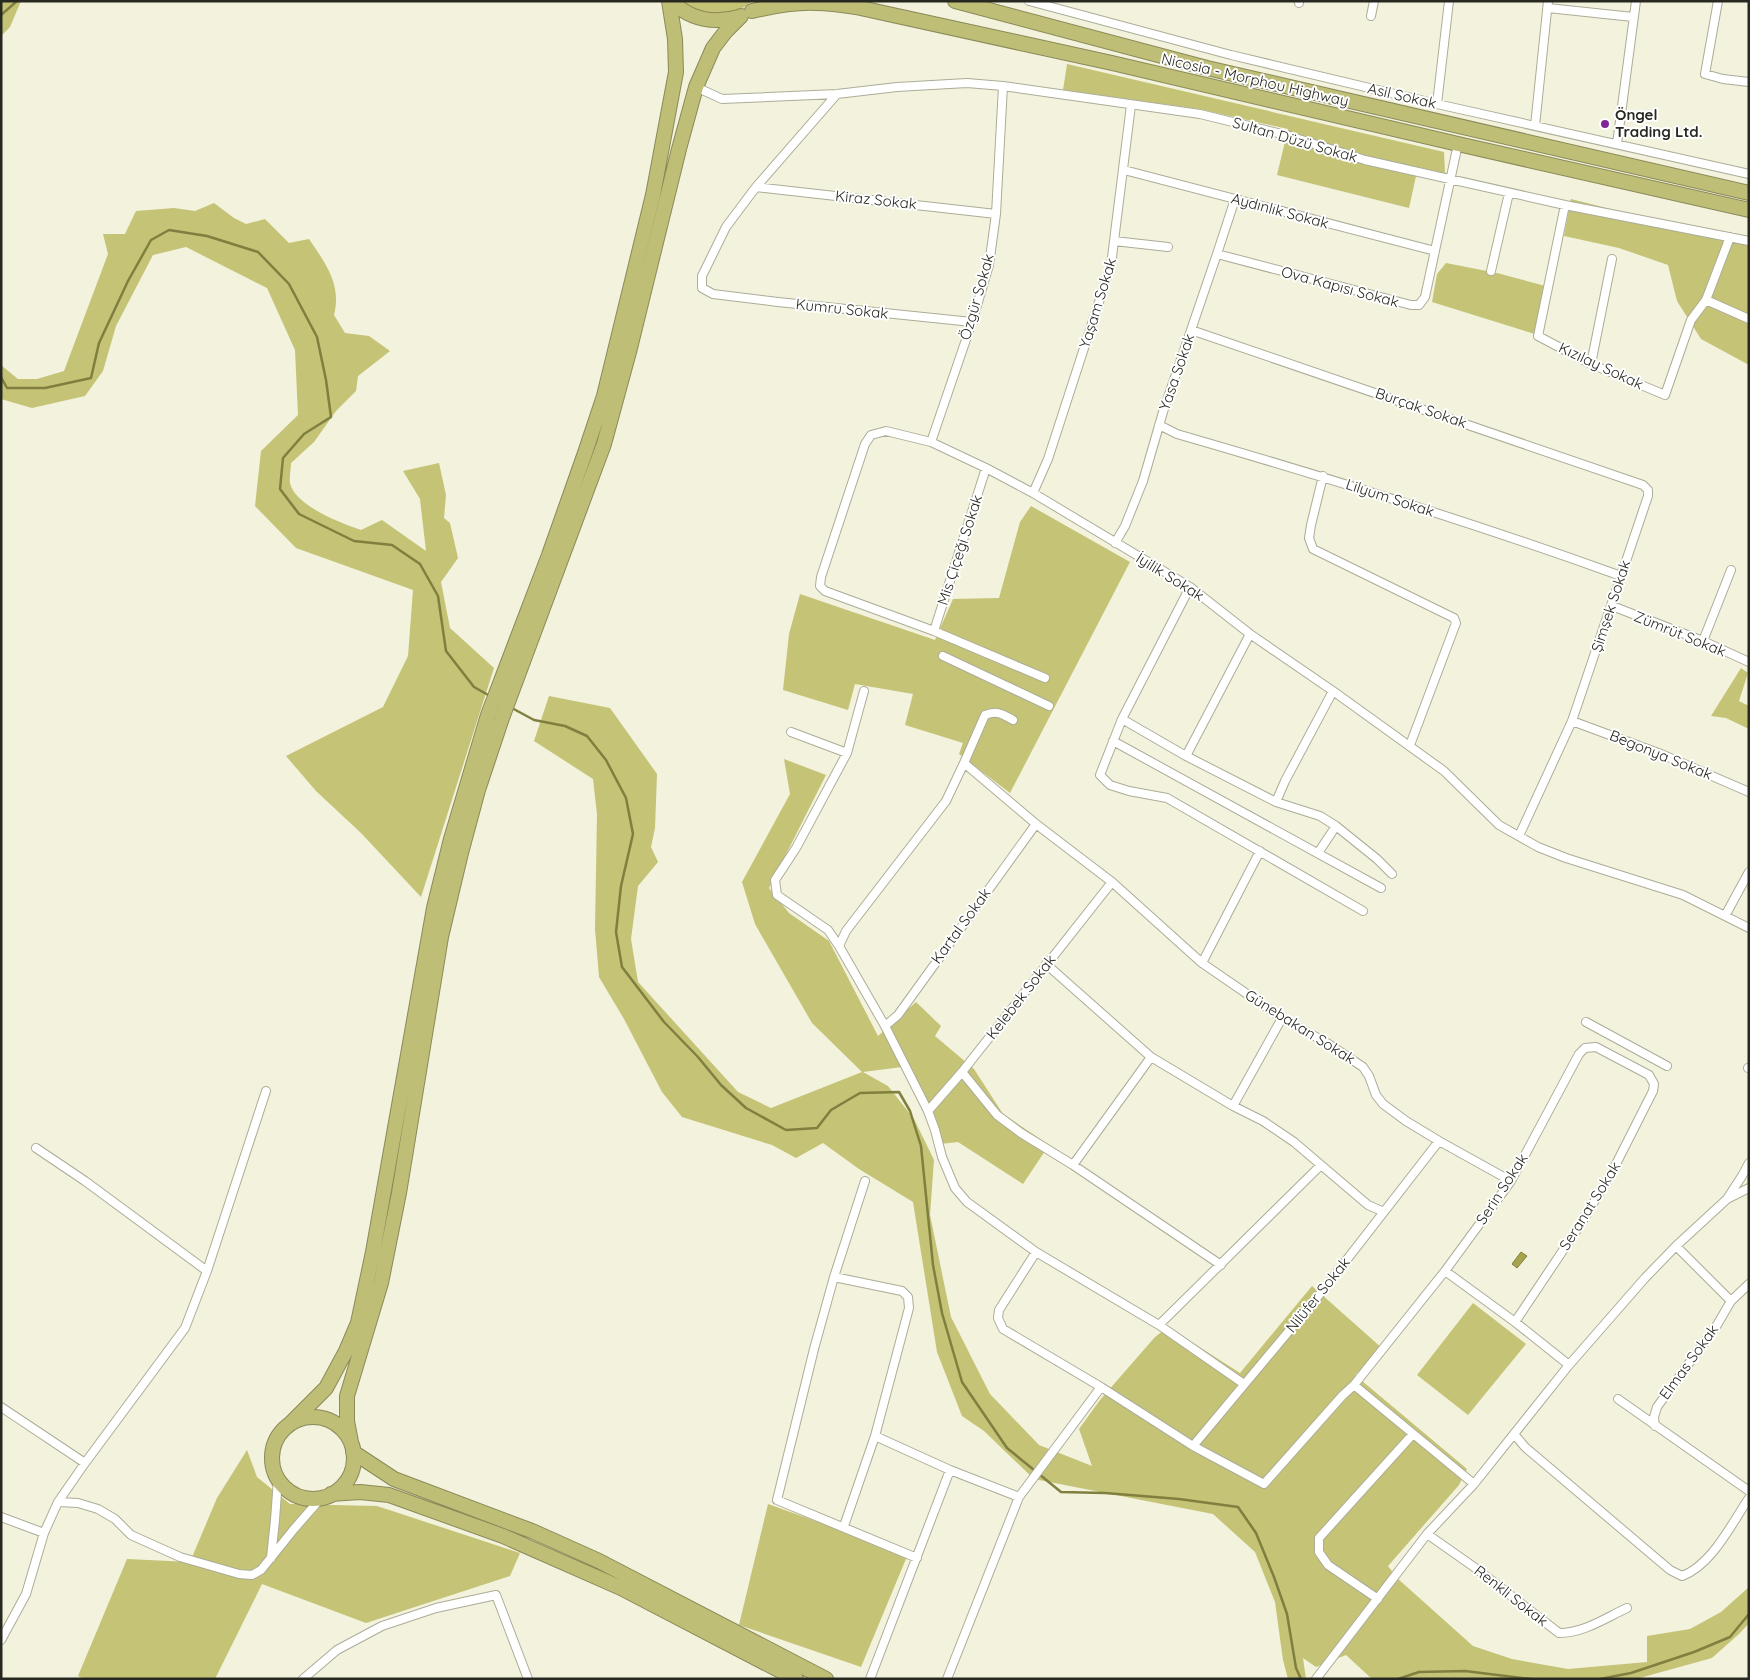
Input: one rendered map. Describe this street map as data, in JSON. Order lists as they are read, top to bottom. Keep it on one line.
{"streets":{"highway":["Nicosia - Morphou Highway"],"street":["Asil Sokak","Sultan Düzü Sokak","Kiraz Sokak","Aydınlık Sokak","Ova Kapısı Sokak","Özgür Sokak","Yaşam Sokak","Kumru Sokak","Kızılay Sokak","Yasa Sokak","Burçak Sokak","Lilyum Sokak","Mis Çiçeği Sokak","İyilik Sokak","Şimşek Sokak","Zümrüt Sokak","Begonya Sokak","Kartal Sokak","Kelebek Sokak","Günebakan Sokak","Serin Sokak","Seranat Sokak","Nilüfer Sokak","Elmas Sokak","Renkli Sokak"]},"crossings":[["Nicosia - Morphou Highway","Ova Kapısı Sokak"],["Sultan Düzü Sokak","Ova Kapısı Sokak"],["Sultan Düzü Sokak","Özgür Sokak"],["Sultan Düzü Sokak","Yaşam Sokak"],["Sultan Düzü Sokak","Kızılay Sokak"],["Kiraz Sokak","Özgür Sokak"],["Kiraz Sokak","Kumru Sokak"],["Aydınlık Sokak","Ova Kapısı Sokak"],["Aydınlık Sokak","Yaşam Sokak"],["Aydınlık Sokak","Yasa Sokak"],["Ova Kapısı Sokak","Yasa Sokak"],["Özgür Sokak","Kumru Sokak"],["Özgür Sokak","İyilik Sokak"],["Yaşam Sokak","İyilik Sokak"],["Yasa Sokak","Burçak Sokak"],["Yasa Sokak","Lilyum Sokak"],["Yasa Sokak","İyilik Sokak"],["Burçak Sokak","Şimşek Sokak"],["Lilyum Sokak","Şimşek Sokak"],["Mis Çiçeği Sokak","İyilik Sokak"],["İyilik Sokak","Şimşek Sokak"],["Şimşek Sokak","Zümrüt Sokak"],["Şimşek Sokak","Begonya Sokak"],["Kartal Sokak","Günebakan Sokak"],["Kelebek Sokak","Günebakan Sokak"],["Günebakan Sokak","Serin Sokak"],["Günebakan Sokak","Nilüfer Sokak"],["Serin Sokak","Seranat Sokak"],["Serin Sokak","Nilüfer Sokak"]],"places":["Öngel Trading Ltd."]}
